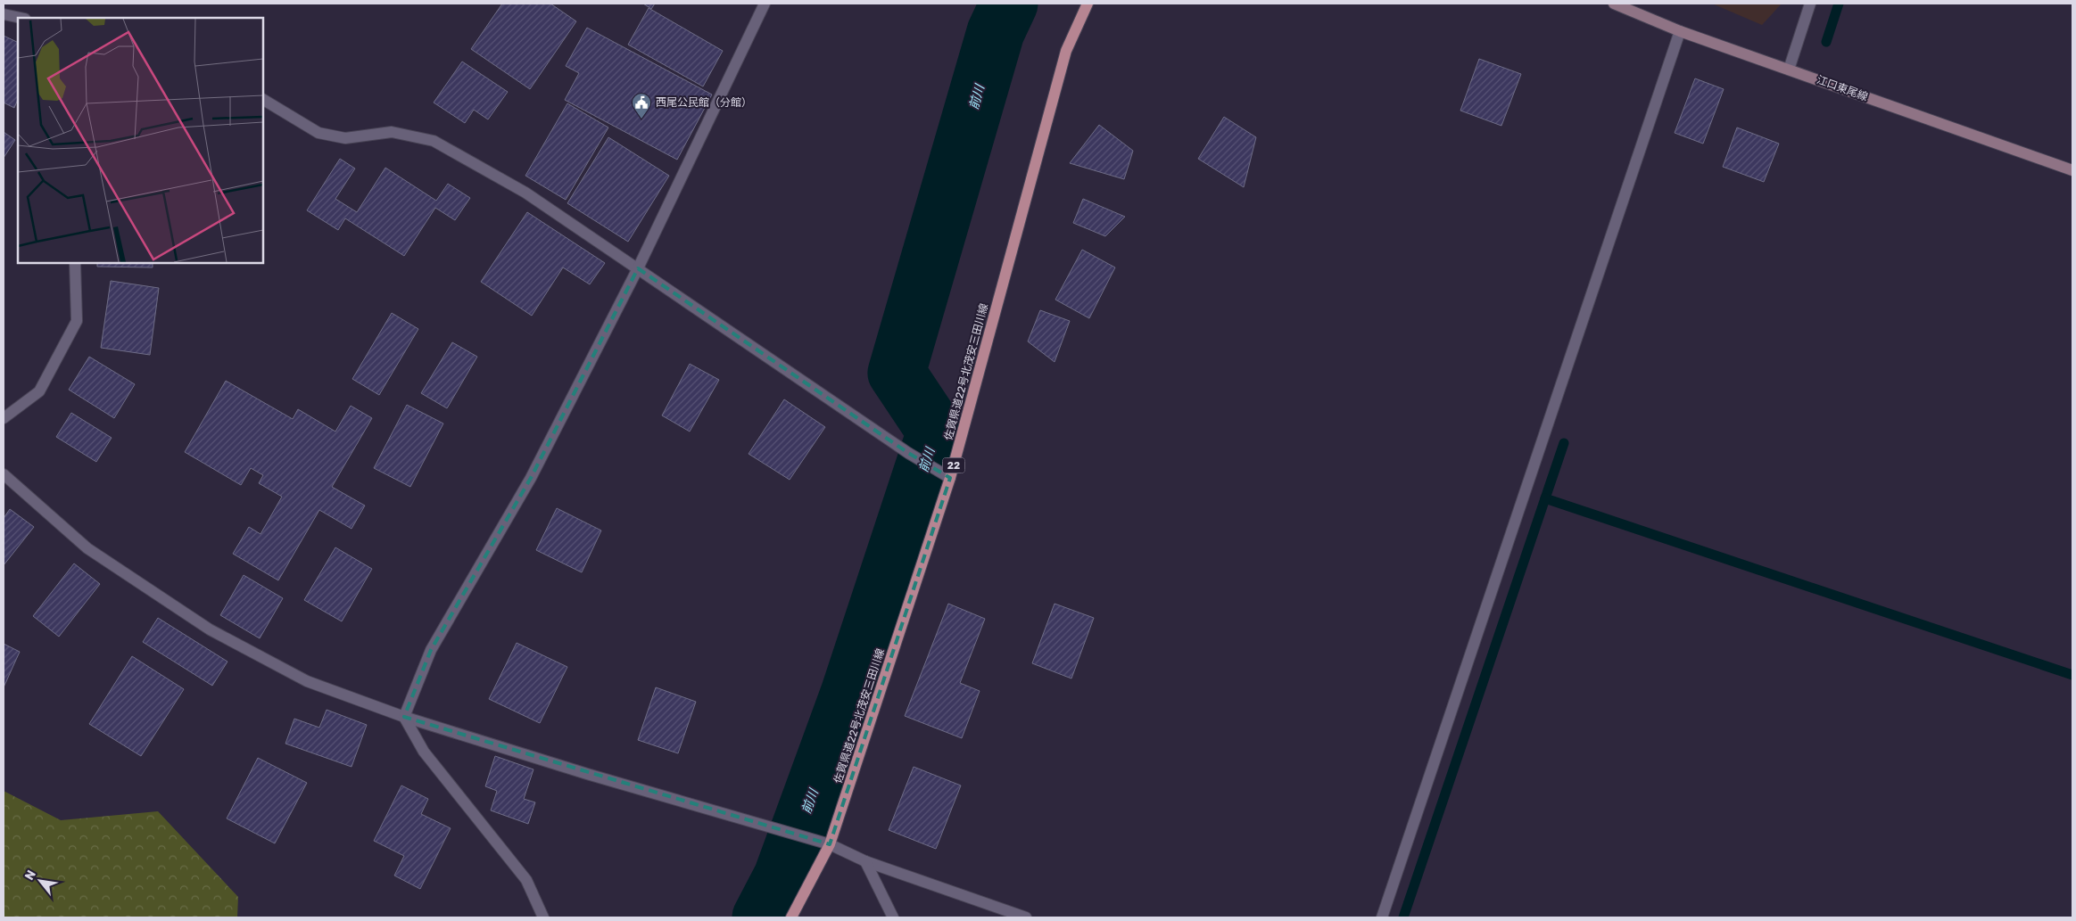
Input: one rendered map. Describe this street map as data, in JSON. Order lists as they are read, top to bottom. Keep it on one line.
{"streets":{"main road":["江口東尾線","佐賀県道22号北茂安三田川線","22"]},"water":["前川"],"places":{"public building":["西尾公民館（分館）"]},"north":"top left"}
